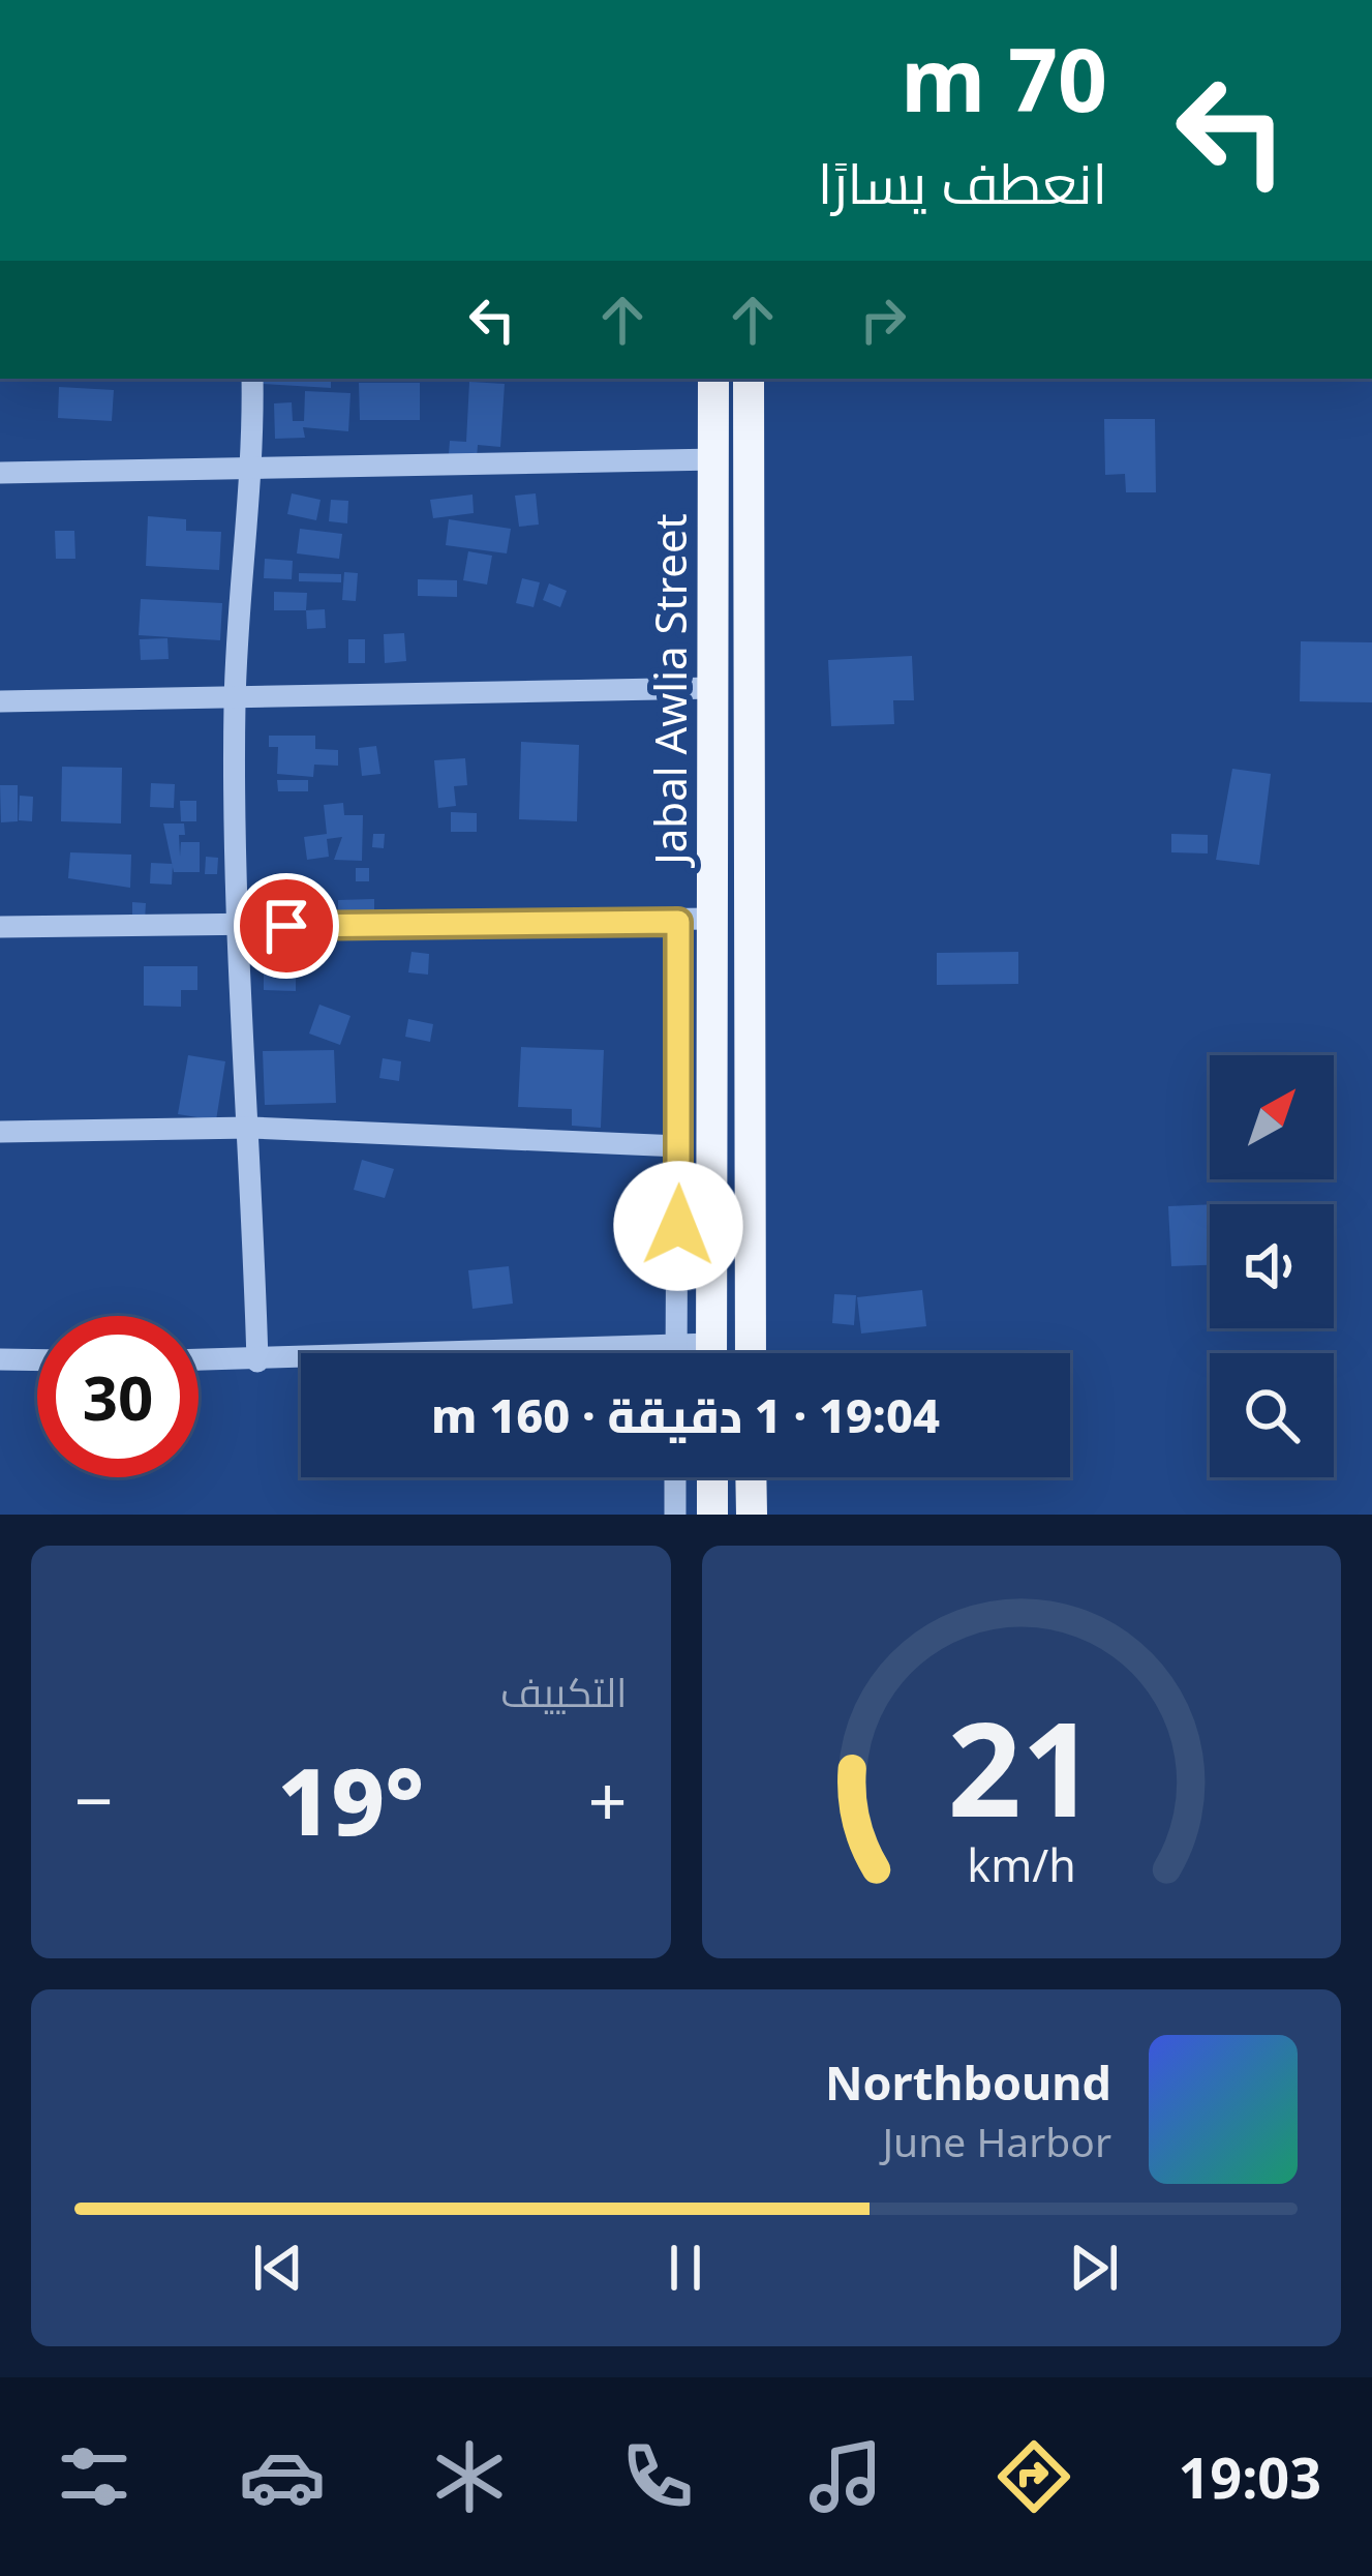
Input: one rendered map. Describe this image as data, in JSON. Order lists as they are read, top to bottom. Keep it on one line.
{"streets":{"main road":["Jabal Awlia Street"]},"north":"top right","page":{"turn":["70 m","انعطف يسارًا"],"limit":"30","trip":"19:04 · 1 دقيقة · 160 m","tile":"التكييف","heat":["−","19°","+"],"song":["Northbound","June Harbor"],"tabs":"19:03","gauge":["21","km/h"]}}
